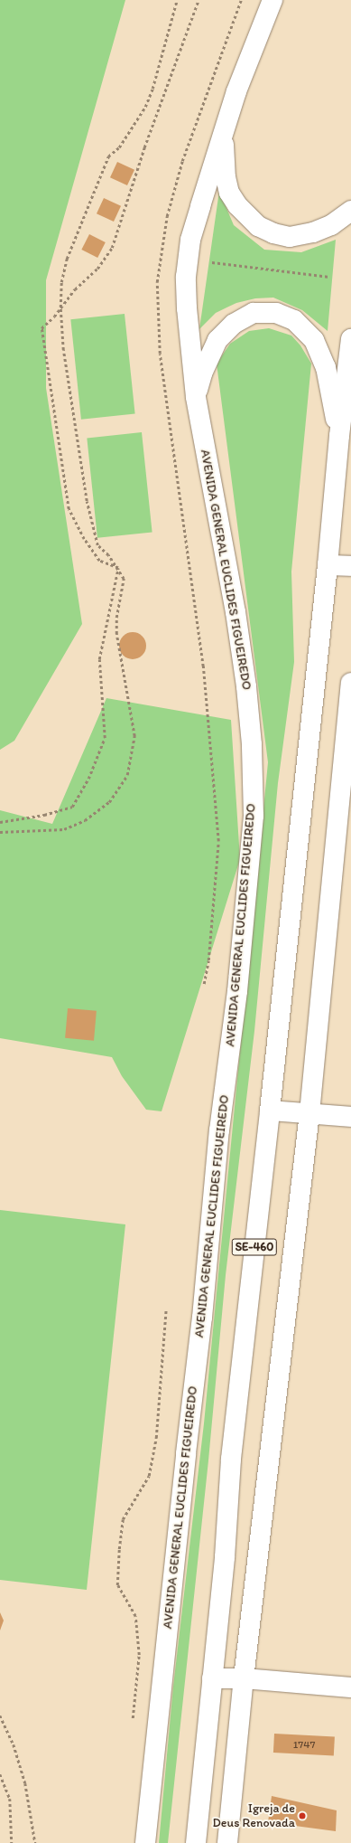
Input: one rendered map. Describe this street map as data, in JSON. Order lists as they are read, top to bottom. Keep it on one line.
{"streets":{"main road":["AVENIDA GENERAL EUCLIDES FIGUEIREDO","SE-460"]},"places":["Igreja de Deus Renovada"],"house_numbers":["1747"]}
